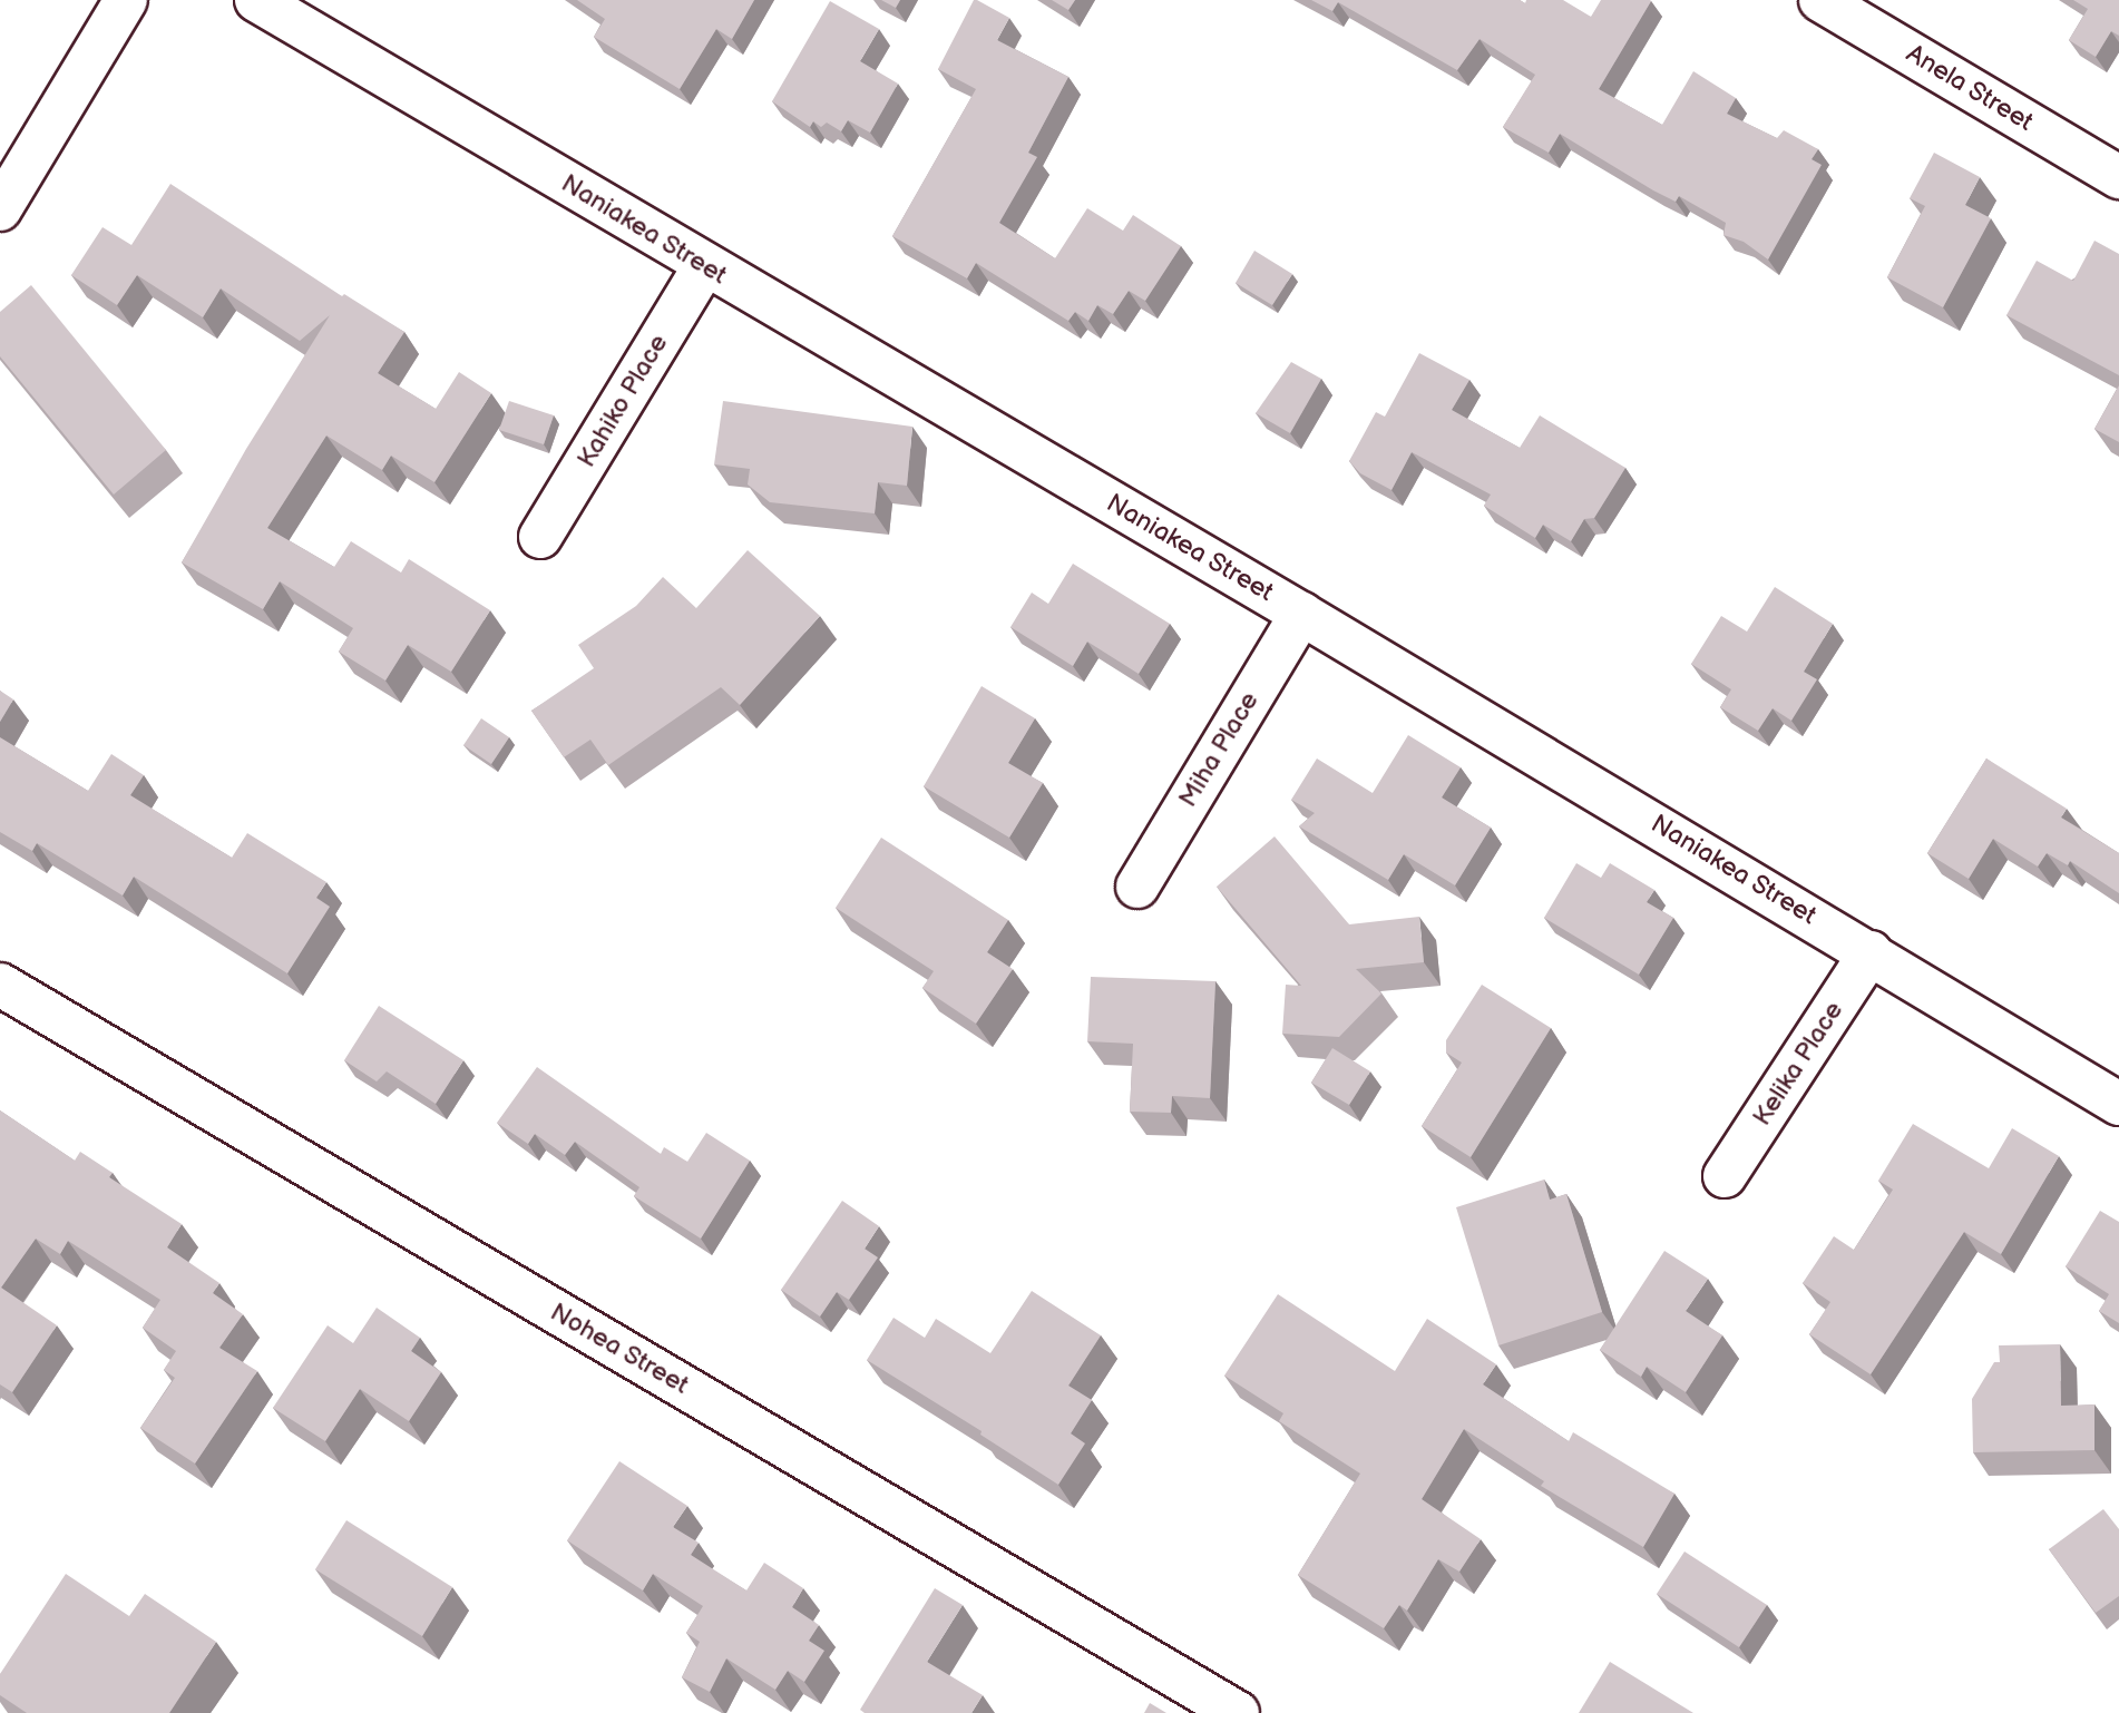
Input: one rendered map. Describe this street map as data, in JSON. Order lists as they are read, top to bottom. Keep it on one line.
{"streets":{"street":["Anela Street","Naniakea Street","Kahiko Place","Miha Place","Kelika Place","Nohea Street"]},"crossings":[["Naniakea Street","Kahiko Place"],["Naniakea Street","Miha Place"],["Naniakea Street","Kelika Place"]]}
